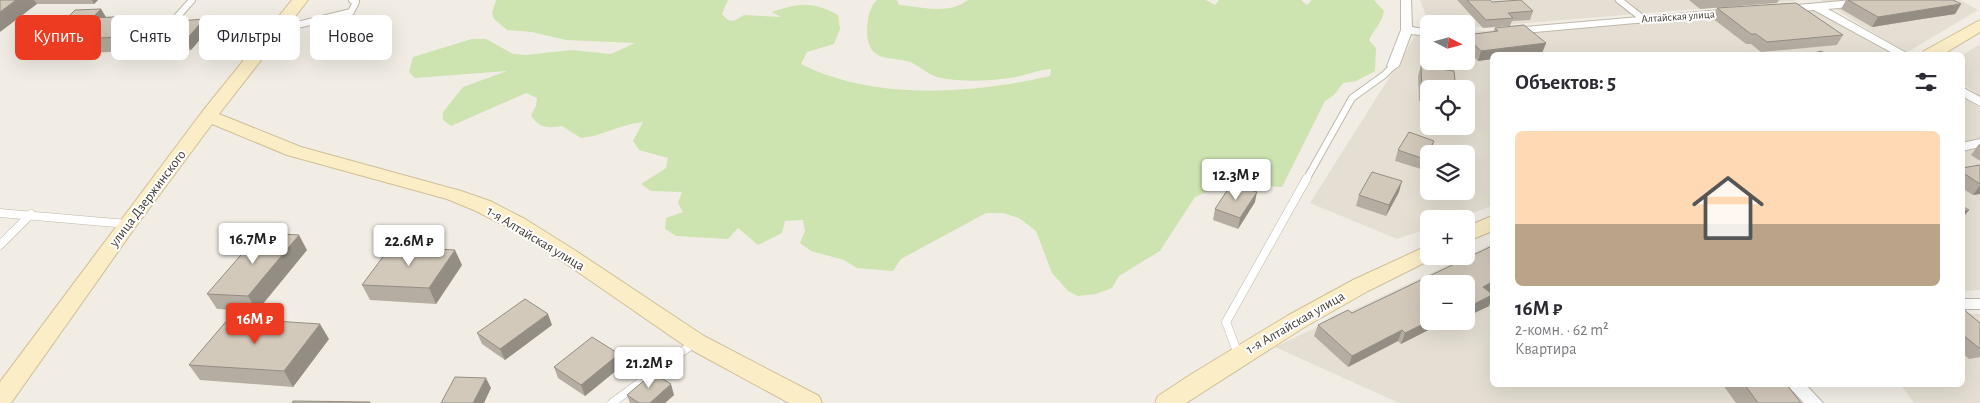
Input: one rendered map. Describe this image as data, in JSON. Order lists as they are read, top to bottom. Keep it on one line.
{"streets":{"street":["Алтайская улица","улица Дзержинского","1-я Алтайская улица"]},"crossings":[["улица Дзержинского","1-я Алтайская улица"]],"north":"right","page":{"map_buttons":["+","−"],"chip":["Купить","Снять","Фильтры","Новое"],"heading":"Объектов: 5","list":[{"name":"16M ₽","note":"2-комн. · 62 m² · Квартира"}],"price":["12.3M ₽","16.7M ₽","22.6M ₽","16M ₽","21.2M ₽"]}}
